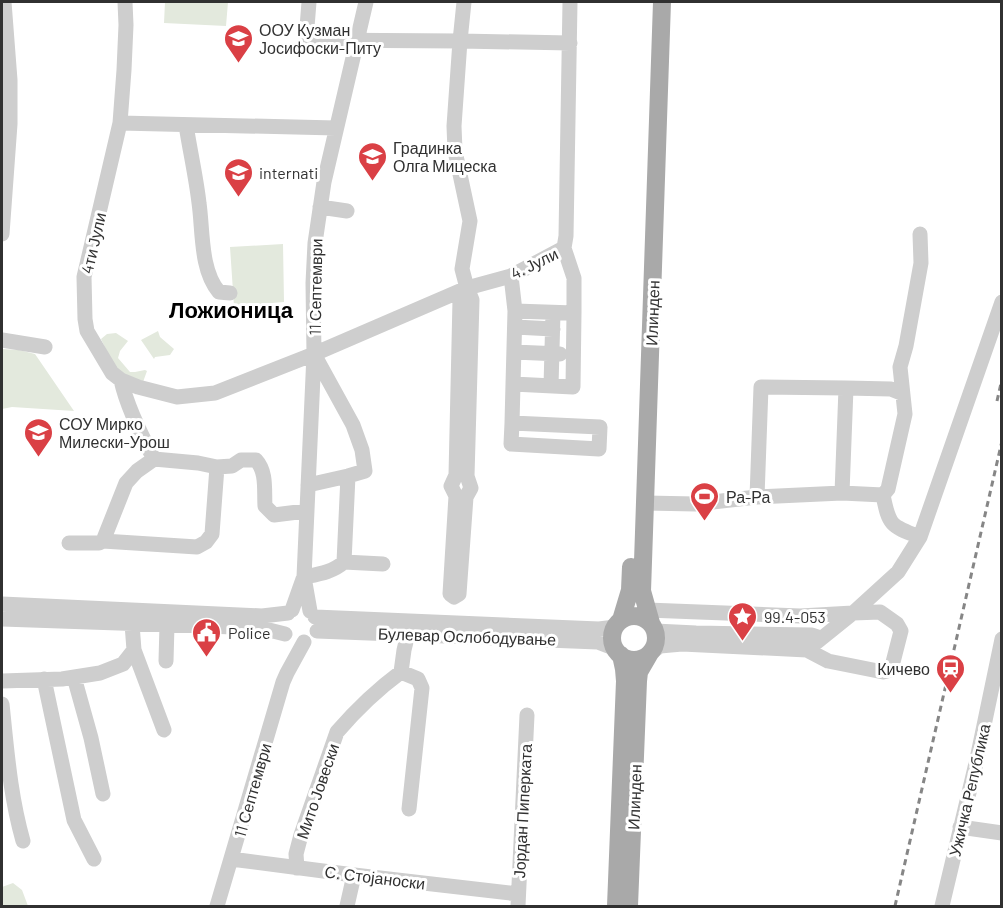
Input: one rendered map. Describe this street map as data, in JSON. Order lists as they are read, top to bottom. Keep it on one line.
{"streets":{"main road":["Илинден"],"street":["4ти Јули","4. Јули","11 Септември","Булевар Ослободување","Ужичка Република","Мито Јовески","Јордан Пиперката","С. Стојаноски"]},"crossings":[["4ти Јули","4. Јули"],["4ти Јули","11 Септември"],["4. Јули","11 Септември"],["11 Септември","Булевар Ослободување"],["11 Септември","С. Стојаноски"],["Илинден","Булевар Ослободување"],["Мито Јовески","С. Стојаноски"],["Јордан Пиперката","С. Стојаноски"]],"districts":["Ложионица"],"places":{"school or university":["ООУ Кузман Јосифоски-Питу","Градинка Олга Мицеска","internati","СОУ Мирко Милески-Урош"],"sports":["Ра-Ра"],"place":["99.4-053"],"public building":["Police"],"station":["Кичево"]}}
